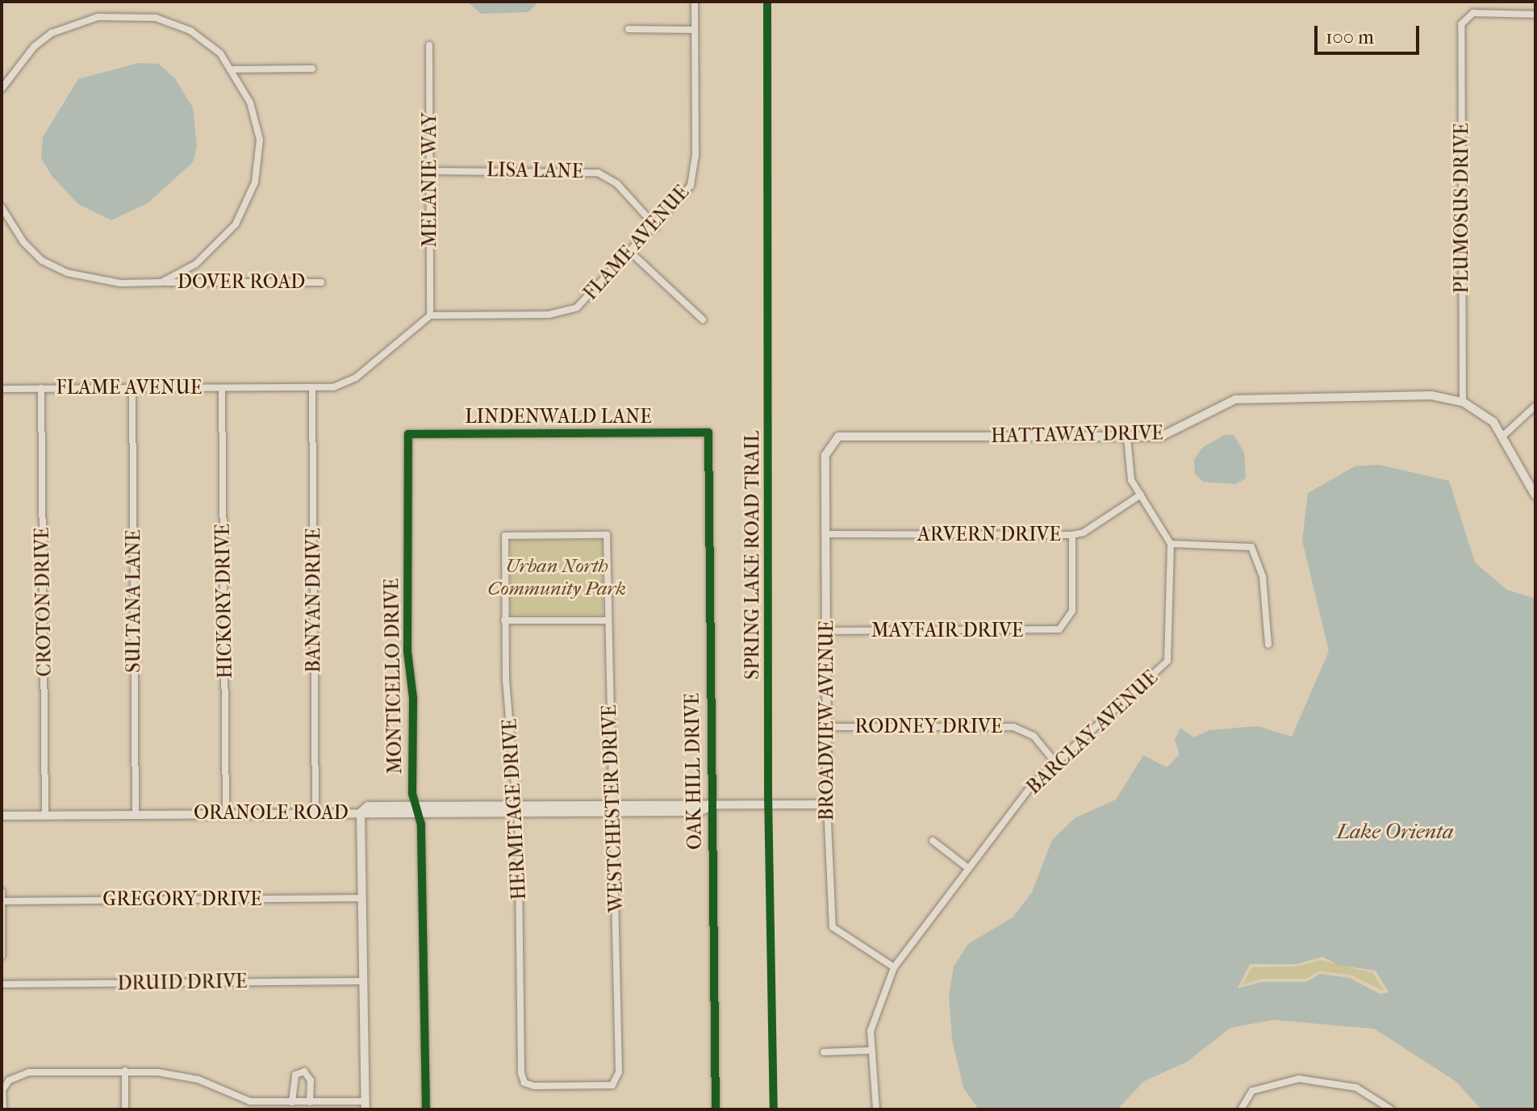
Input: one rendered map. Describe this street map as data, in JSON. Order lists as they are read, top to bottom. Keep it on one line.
{"streets":{"street":["LISA LANE","MELANIE WAY","PLUMOSUS DRIVE","FLAME AVENUE","DOVER ROAD","LINDENWALD LANE","HATTAWAY DRIVE","ARVERN DRIVE","BANYAN DRIVE","SULTANA LANE","HICKORY DRIVE","CROTON DRIVE","MAYFAIR DRIVE","MONTICELLO DRIVE","BROADVIEW AVENUE","RODNEY DRIVE","BARCLAY AVENUE","OAK HILL DRIVE","WESTCHESTER DRIVE","HERMITAGE DRIVE","ORANOLE ROAD","GREGORY DRIVE","DRUID DRIVE"],"cycle path":["SPRING LAKE ROAD TRAIL"]},"crossings":[["LISA LANE","MELANIE WAY"],["LISA LANE","FLAME AVENUE"],["MELANIE WAY","FLAME AVENUE"],["PLUMOSUS DRIVE","HATTAWAY DRIVE"],["FLAME AVENUE","BANYAN DRIVE"],["FLAME AVENUE","SULTANA LANE"],["FLAME AVENUE","HICKORY DRIVE"],["FLAME AVENUE","CROTON DRIVE"],["LINDENWALD LANE","MONTICELLO DRIVE"],["LINDENWALD LANE","OAK HILL DRIVE"],["HATTAWAY DRIVE","BROADVIEW AVENUE"],["ARVERN DRIVE","MAYFAIR DRIVE"],["ARVERN DRIVE","BROADVIEW AVENUE"],["BANYAN DRIVE","ORANOLE ROAD"],["SULTANA LANE","ORANOLE ROAD"],["HICKORY DRIVE","ORANOLE ROAD"],["CROTON DRIVE","ORANOLE ROAD"],["MAYFAIR DRIVE","BROADVIEW AVENUE"],["BROADVIEW AVENUE","RODNEY DRIVE"],["BROADVIEW AVENUE","BARCLAY AVENUE"],["RODNEY DRIVE","BARCLAY AVENUE"],["WESTCHESTER DRIVE","HERMITAGE DRIVE"],["ORANOLE ROAD","GREGORY DRIVE"],["ORANOLE ROAD","DRUID DRIVE"]],"water":["Lake Orienta"],"parks":["Urban North Community Park"],"scale_bar":"100 m"}
